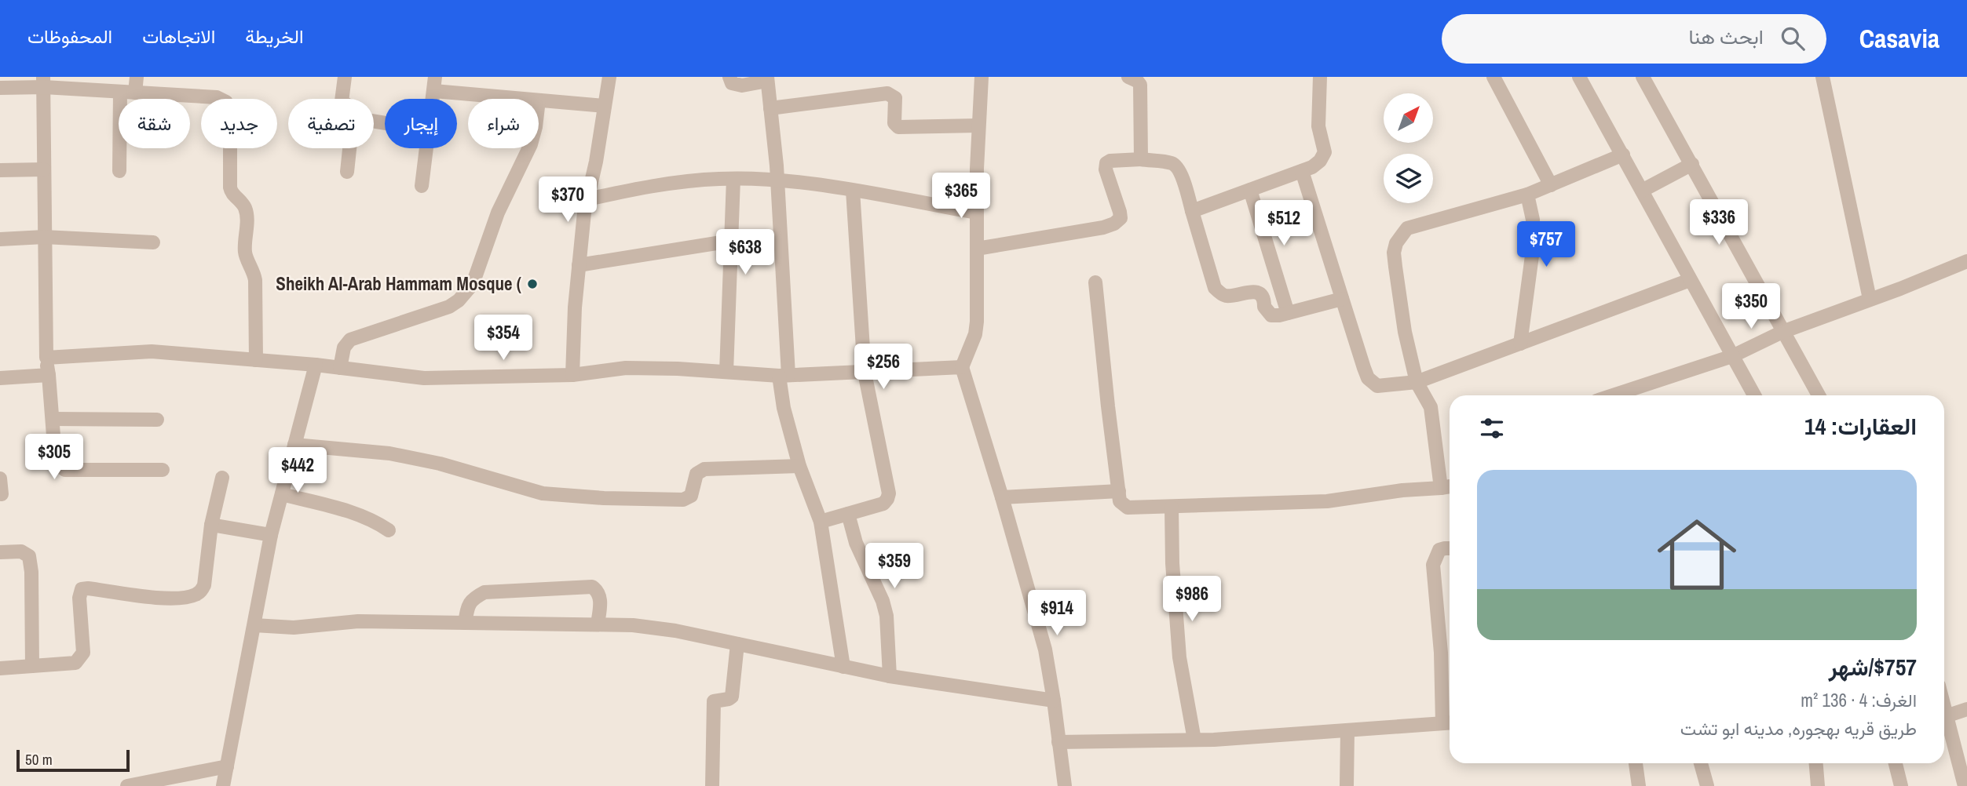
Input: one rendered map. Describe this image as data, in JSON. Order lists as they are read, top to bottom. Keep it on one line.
{"places":["Sheikh Al-Arab Hammam Mosque ("],"scale_bar":"50 m","north":"top right","page":{"header":"Casavia","search":"ابحث هنا","nav":["الخريطة","الاتجاهات","المحفوظات"],"chip":["شراء","إيجار","تصفية","جديد","شقة"],"price":["$365","$370","$336","$512","$757","$638","$350","$354","$256","$305","$442","$359","$986","$914"],"heading":"العقارات: 14","list":[{"name":"$757/شهر","note":"الغرف: 4 · 136 m² · طريق قريه بهجوره, مدينه ابو تشت"}],"scale":"50 m"}}
